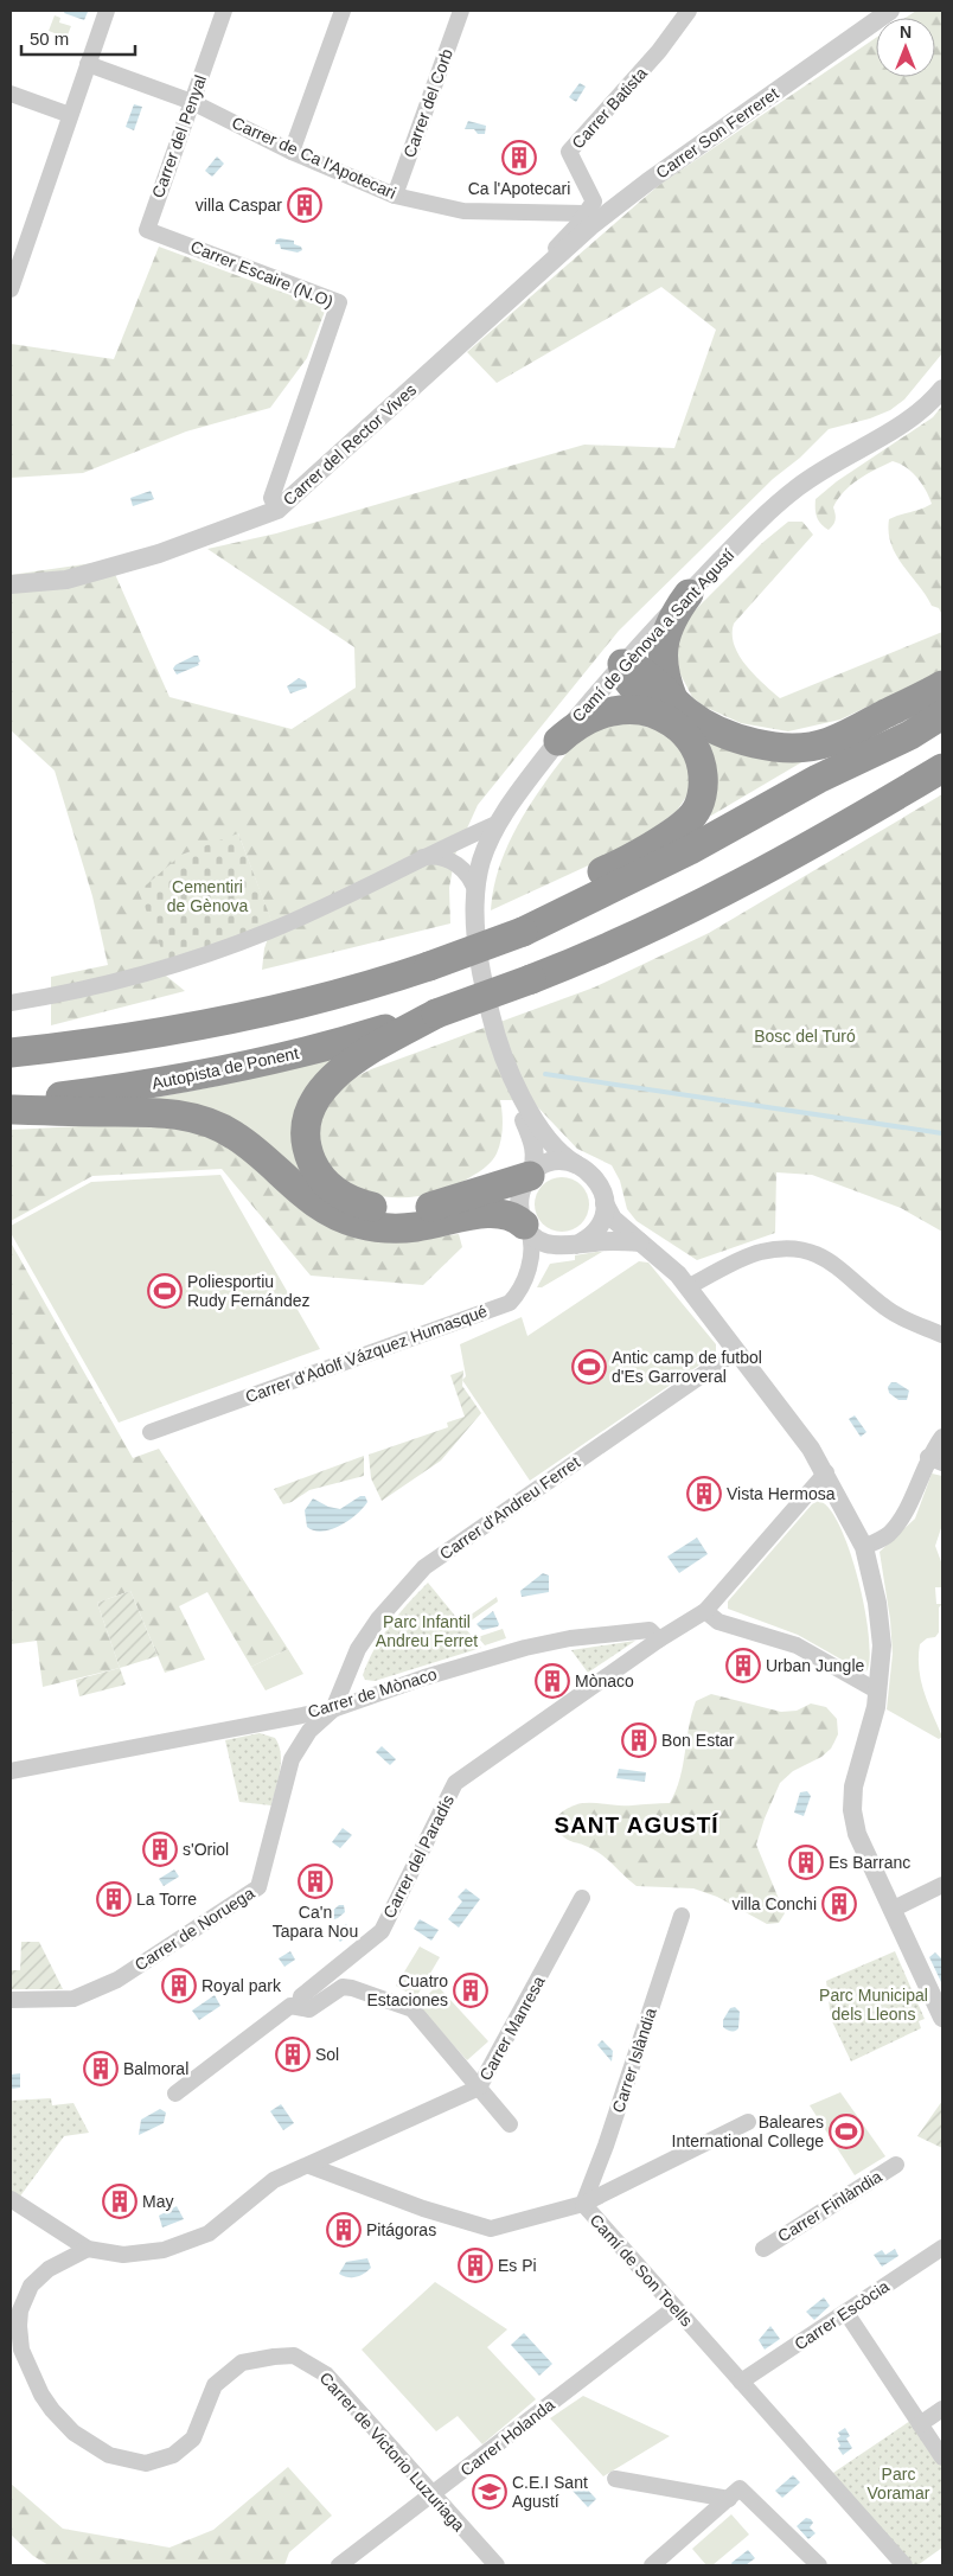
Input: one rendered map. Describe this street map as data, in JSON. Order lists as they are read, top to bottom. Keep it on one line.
{"streets":{"highway":["Autopista de Ponent"],"street":["Carrer del Corb","Carrer Batista","Carrer Son Ferreret","Carrer del Penyal","Carrer de Ca l'Apotecari","Carrer Escaire (N.O)","Carrer del Rector Vives","Camí de Gènova a Sant Agustí","Carrer d'Adolf Vázquez Humasqué","Carrer d'Andreu Ferret","Carrer de Mònaco","Carrer del Paradís","Carrer de Noruega","Carrer Manresa","Carrer Islàndia","Carrer Finlàndia","Camí de Son Toells","Carrer Escòcia","Carrer Holanda","Carrer de Victorio Luzuriaga"]},"crossings":[["Carrer del Corb","Carrer de Ca l'Apotecari"],["Carrer Batista","Carrer de Ca l'Apotecari"],["Carrer Son Ferreret","Carrer del Rector Vives"],["Carrer del Penyal","Carrer de Ca l'Apotecari"],["Carrer del Penyal","Carrer Escaire (N.O)"],["Carrer Escaire (N.O)","Carrer del Rector Vives"],["Camí de Gènova a Sant Agustí","Carrer d'Adolf Vázquez Humasqué"],["Carrer d'Andreu Ferret","Carrer de Mònaco"],["Carrer d'Andreu Ferret","Carrer de Noruega"],["Carrer de Mònaco","Carrer del Paradís"],["Carrer de Mònaco","Carrer de Noruega"],["Carrer Manresa","Camí de Son Toells"],["Carrer Islàndia","Camí de Son Toells"],["Camí de Son Toells","Carrer Escòcia"],["Camí de Son Toells","Carrer Holanda"],["Carrer Holanda","Carrer de Victorio Luzuriaga"]],"districts":["SANT AGUSTÍ"],"parks":["Cementiri de Gènova","Bosc del Turó","Parc Infantil Andreu Ferret","Parc Municipal dels Lleons","Parc Voramar"],"places":{"building":["Ca l'Apotecari","villa Caspar","Vista Hermosa","Urban Jungle","Mònaco","Bon Estar","s'Oriol","Es Barranc","Ca'n Tapara Nou","La Torre","villa Conchi","Royal park","Cuatro Estaciones","Sol","Balmoral","May","Pitágoras","Es Pi"],"sports":["Poliesportiu Rudy Fernández","Antic camp de futbol d'Es Garroveral","Baleares International College"],"school or university":["C.E.I Sant Agustí"]},"scale_bar":"50 m","north":"top"}
